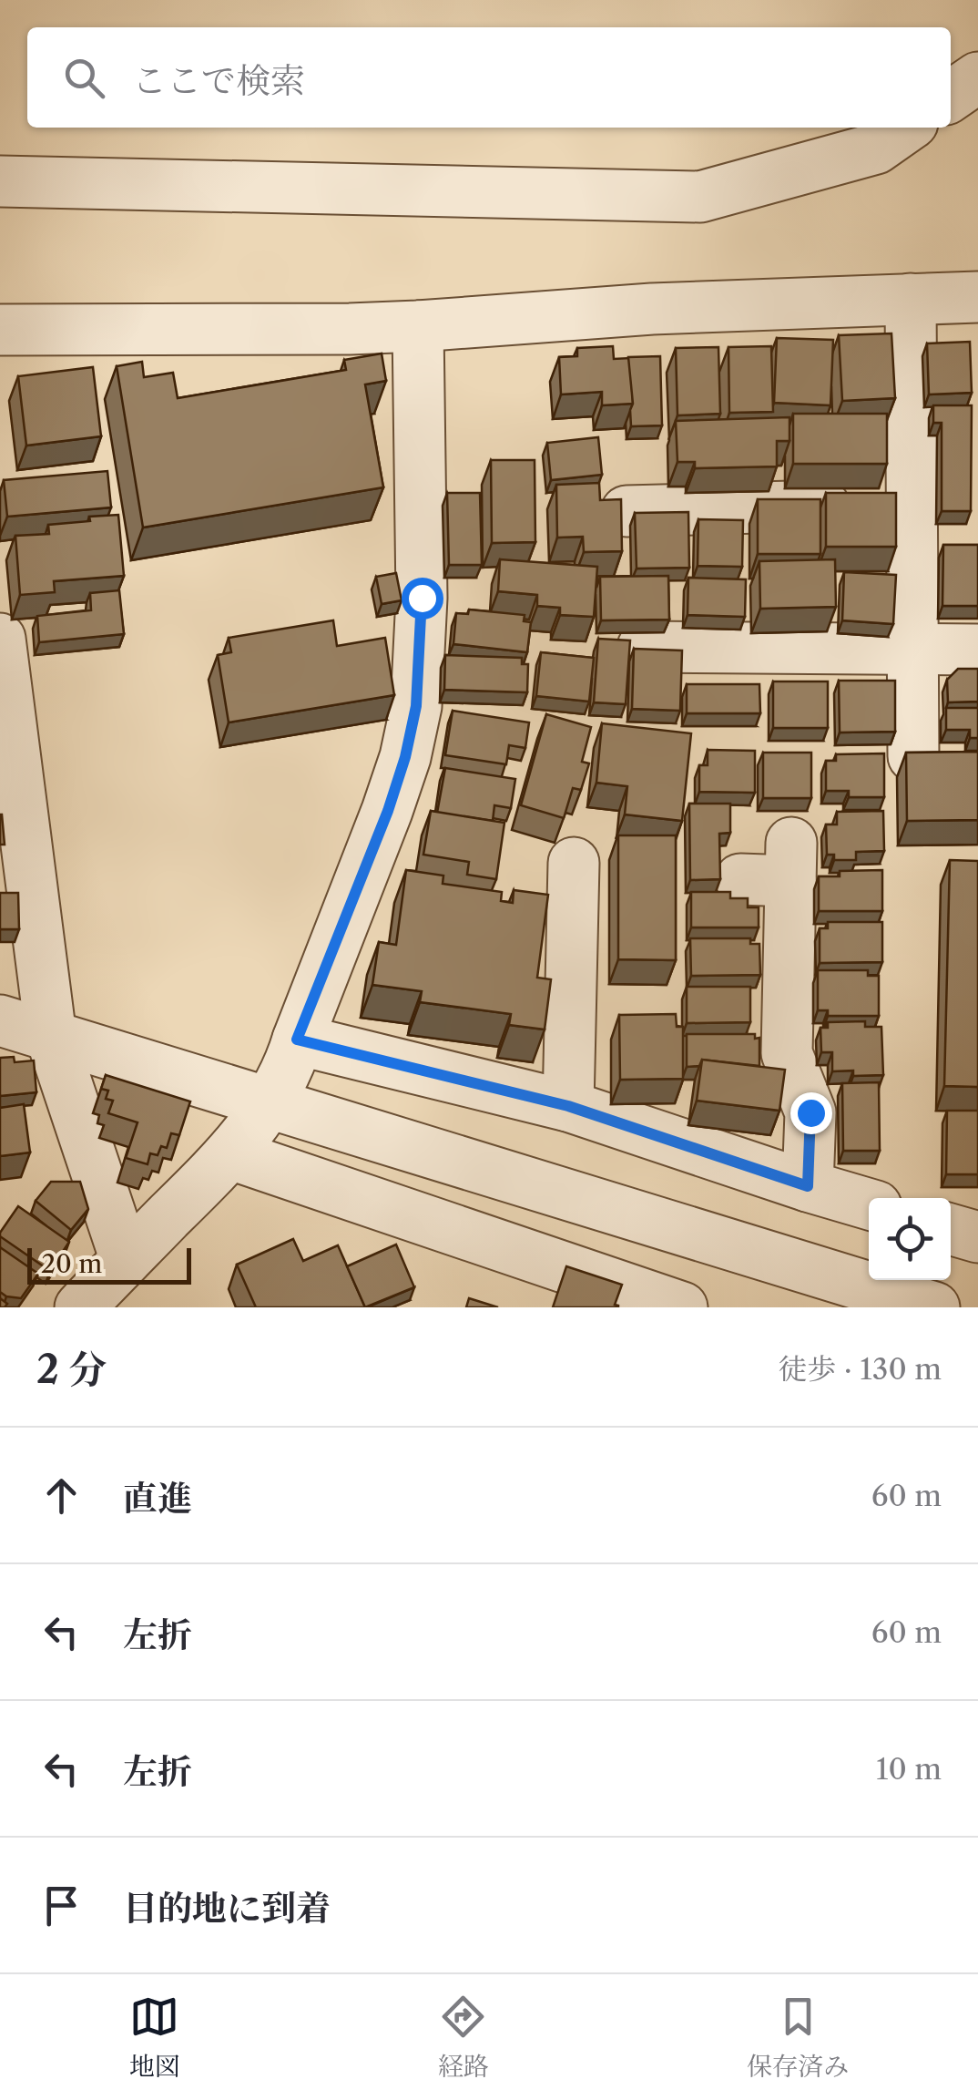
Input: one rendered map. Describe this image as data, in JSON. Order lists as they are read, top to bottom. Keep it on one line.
{"scale_bar":"20 m","page":{"search":"ここで検索","scale":"20 m","heading":["2 分","徒歩 · 130 m"],"list":[["直進","60 m"],["左折","60 m"],["左折","10 m"],"目的地に到着"],"nav":["地図","経路","保存済み"]}}
